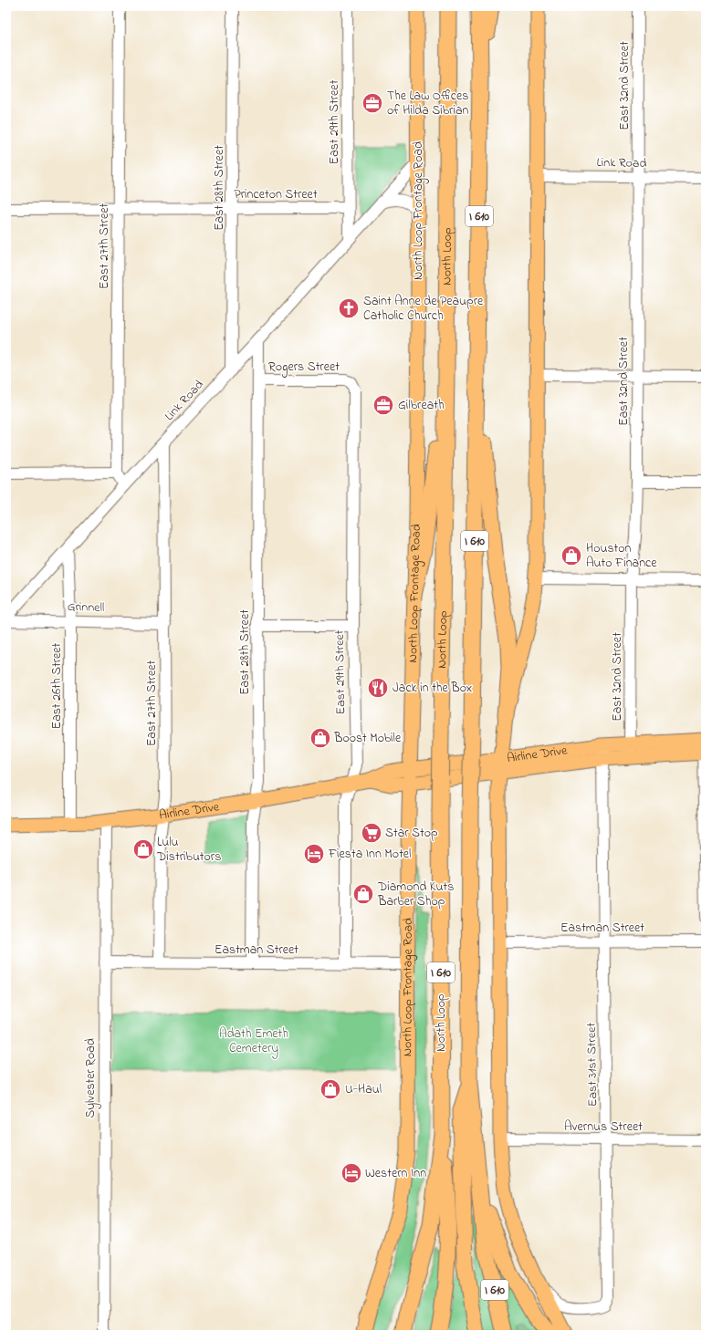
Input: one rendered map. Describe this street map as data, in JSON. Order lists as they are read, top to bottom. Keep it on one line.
{"streets":{"highway":["I 610","North Loop"],"main road":["North Loop Frontage Road","Airline Drive"],"street":["East 32nd Street","East 29th Street","Link Road","East 28th Street","Princeton Street","East 27th Street","Rogers Street","Grinnell","East 26th Street","Eastman Street","East 31st Street","Sylvester Road","Avernus Street"]},"crossings":[["East 32nd Street","Link Road"],["East 32nd Street","Airline Drive"],["East 29th Street","Link Road"],["East 29th Street","Princeton Street"],["East 29th Street","Rogers Street"],["East 29th Street","Airline Drive"],["East 29th Street","Eastman Street"],["Link Road","East 28th Street"],["Link Road","North Loop Frontage Road"],["Link Road","East 27th Street"],["Link Road","East 26th Street"],["East 28th Street","Princeton Street"],["East 28th Street","Rogers Street"],["East 28th Street","Airline Drive"],["East 28th Street","Eastman Street"],["Princeton Street","East 27th Street"],["North Loop Frontage Road","Airline Drive"],["North Loop Frontage Road","Eastman Street"],["East 27th Street","Grinnell"],["East 27th Street","Airline Drive"],["East 27th Street","Eastman Street"],["Grinnell","East 26th Street"],["East 26th Street","Airline Drive"],["Airline Drive","East 31st Street"],["Airline Drive","Sylvester Road"],["Eastman Street","East 31st Street"],["Eastman Street","Sylvester Road"],["East 31st Street","Avernus Street"]],"parks":["Adath Emeth Cemetery"],"places":{"office":["The Law Offices of Hilda Sibrian","Gilbreath"],"church":["Saint Anne de Peaupre Catholic Church"],"shop":["Houston Auto Finance","Boost Mobile","Lulu Distributors","Diamond Kuts Barber Shop","U-Haul"],"restaurant":["Jack in the Box"],"supermarket":["Star Stop"],"hotel":["Fiesta Inn Motel","Western Inn"]}}
